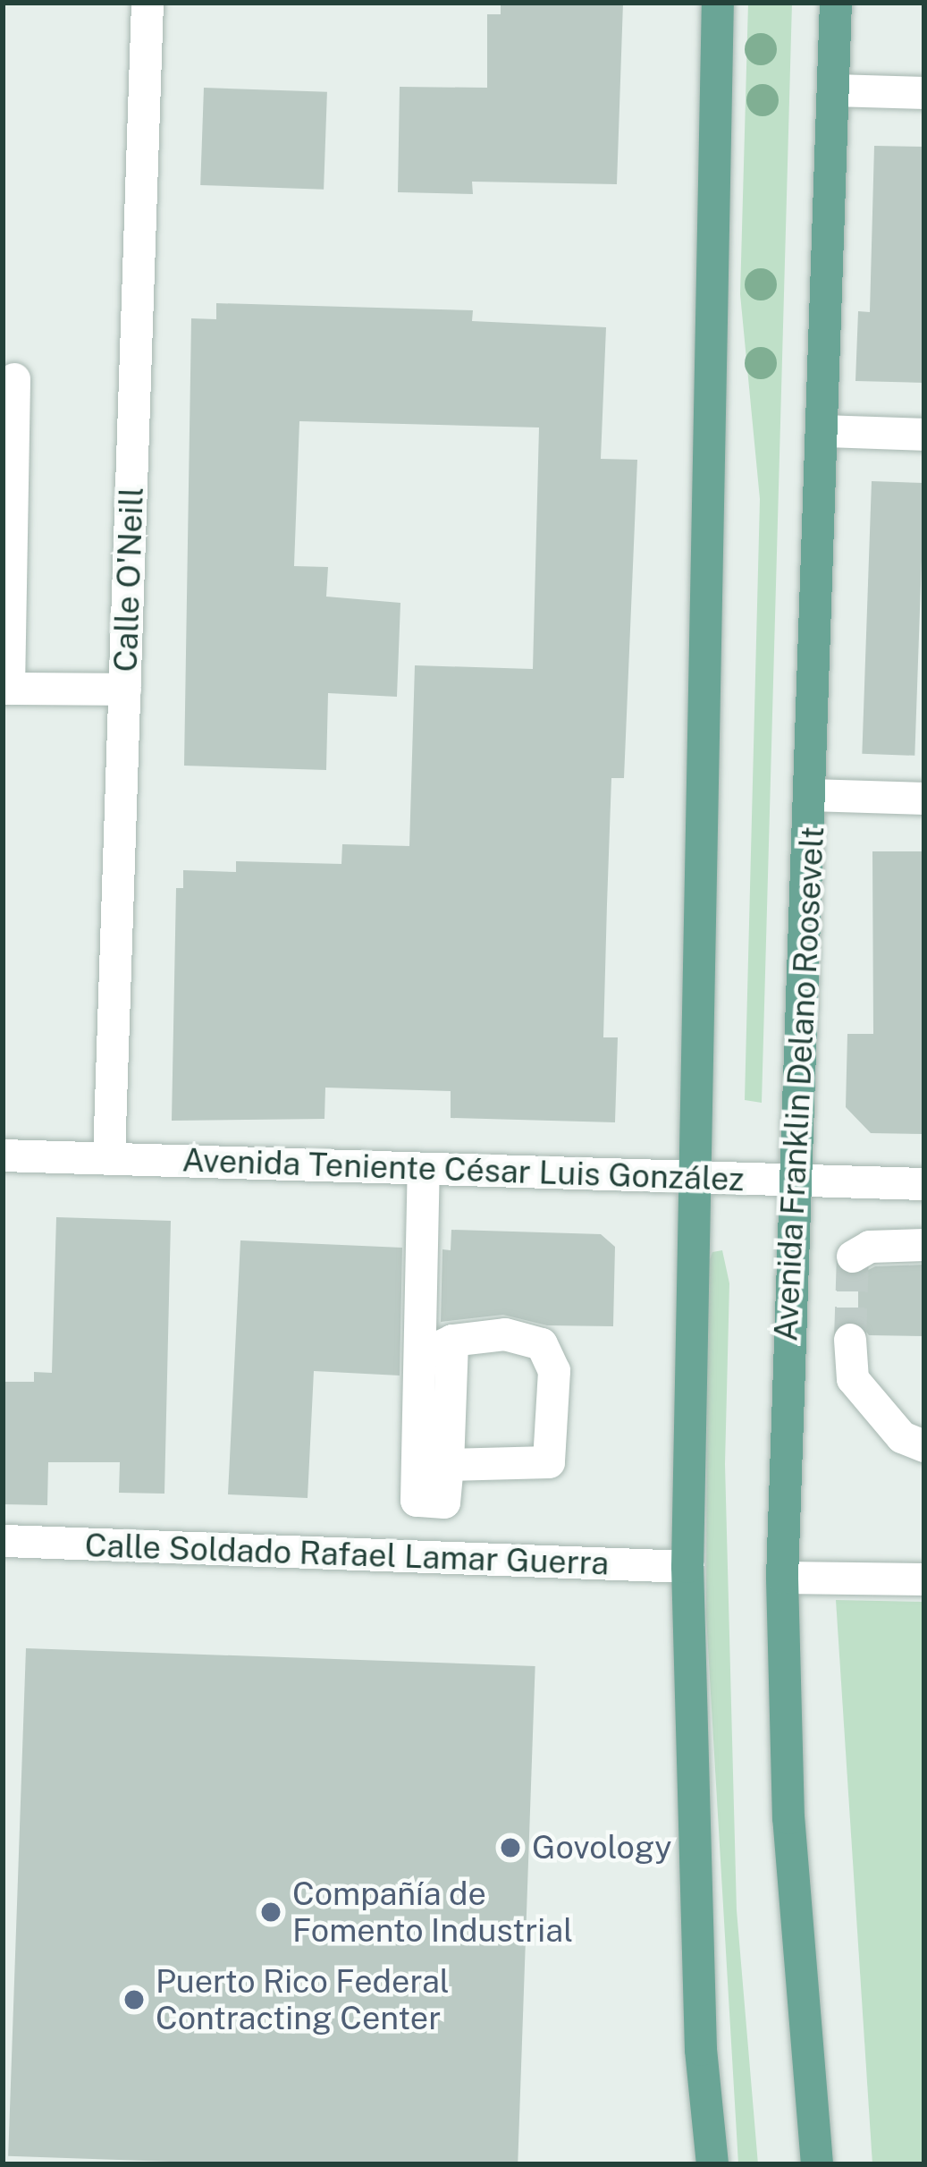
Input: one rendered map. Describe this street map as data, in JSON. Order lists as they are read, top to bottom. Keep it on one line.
{"streets":{"main road":["Avenida Franklin Delano Roosevelt"],"street":["Calle O'Neill","Avenida Teniente César Luis González","Calle Soldado Rafael Lamar Guerra"]},"crossings":[["Calle O'Neill","Avenida Teniente César Luis González"],["Avenida Franklin Delano Roosevelt","Avenida Teniente César Luis González"]],"places":["Govology","Compañía de Fomento Industrial","Puerto Rico Federal Contracting Center"]}
